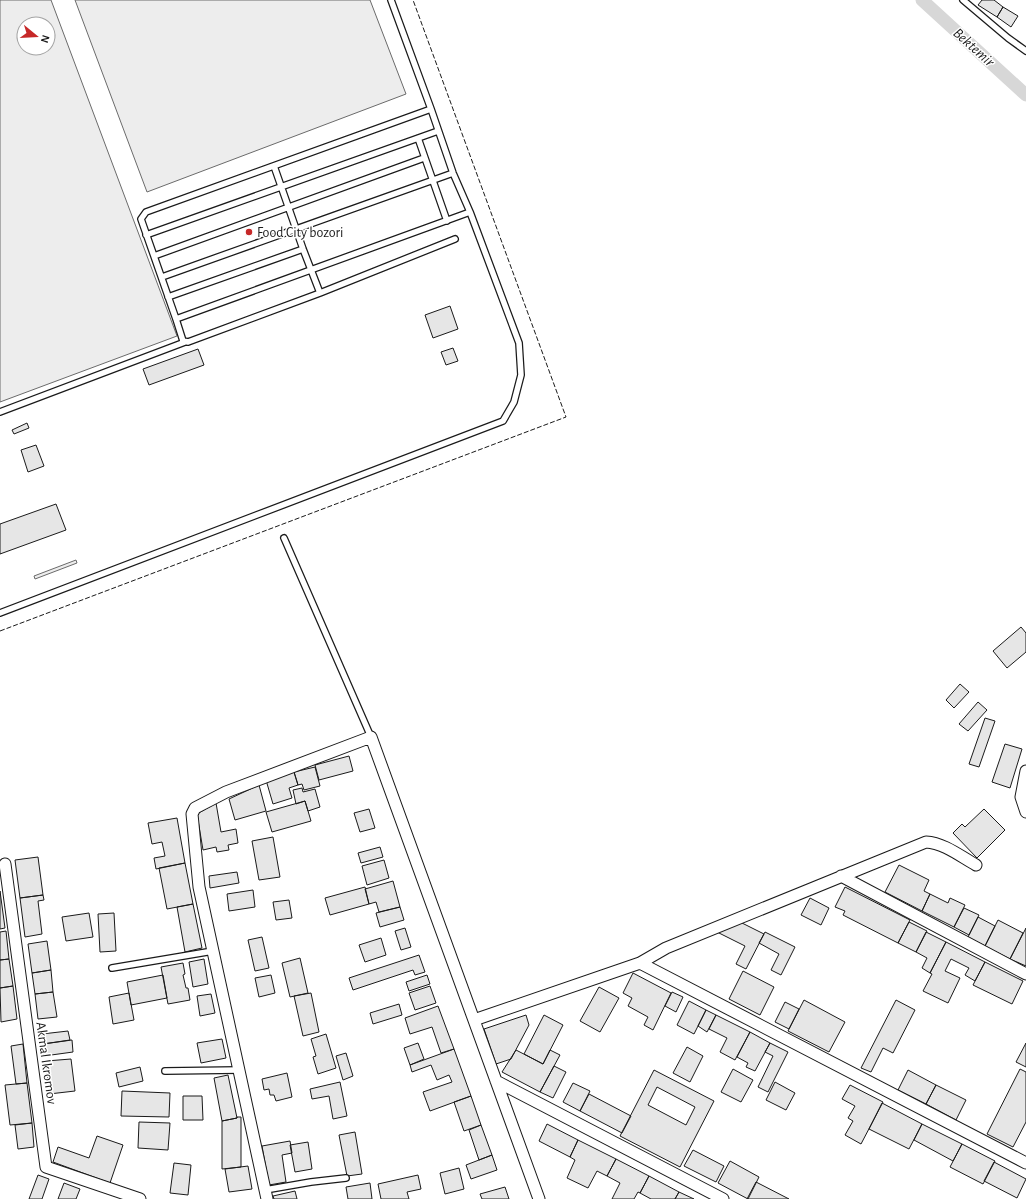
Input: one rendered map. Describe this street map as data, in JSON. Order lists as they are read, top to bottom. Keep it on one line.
{"streets":{"street":["Akmal Ikromov"]},"water":["Bektemir"],"places":["Food City bozori"],"north":"right"}
